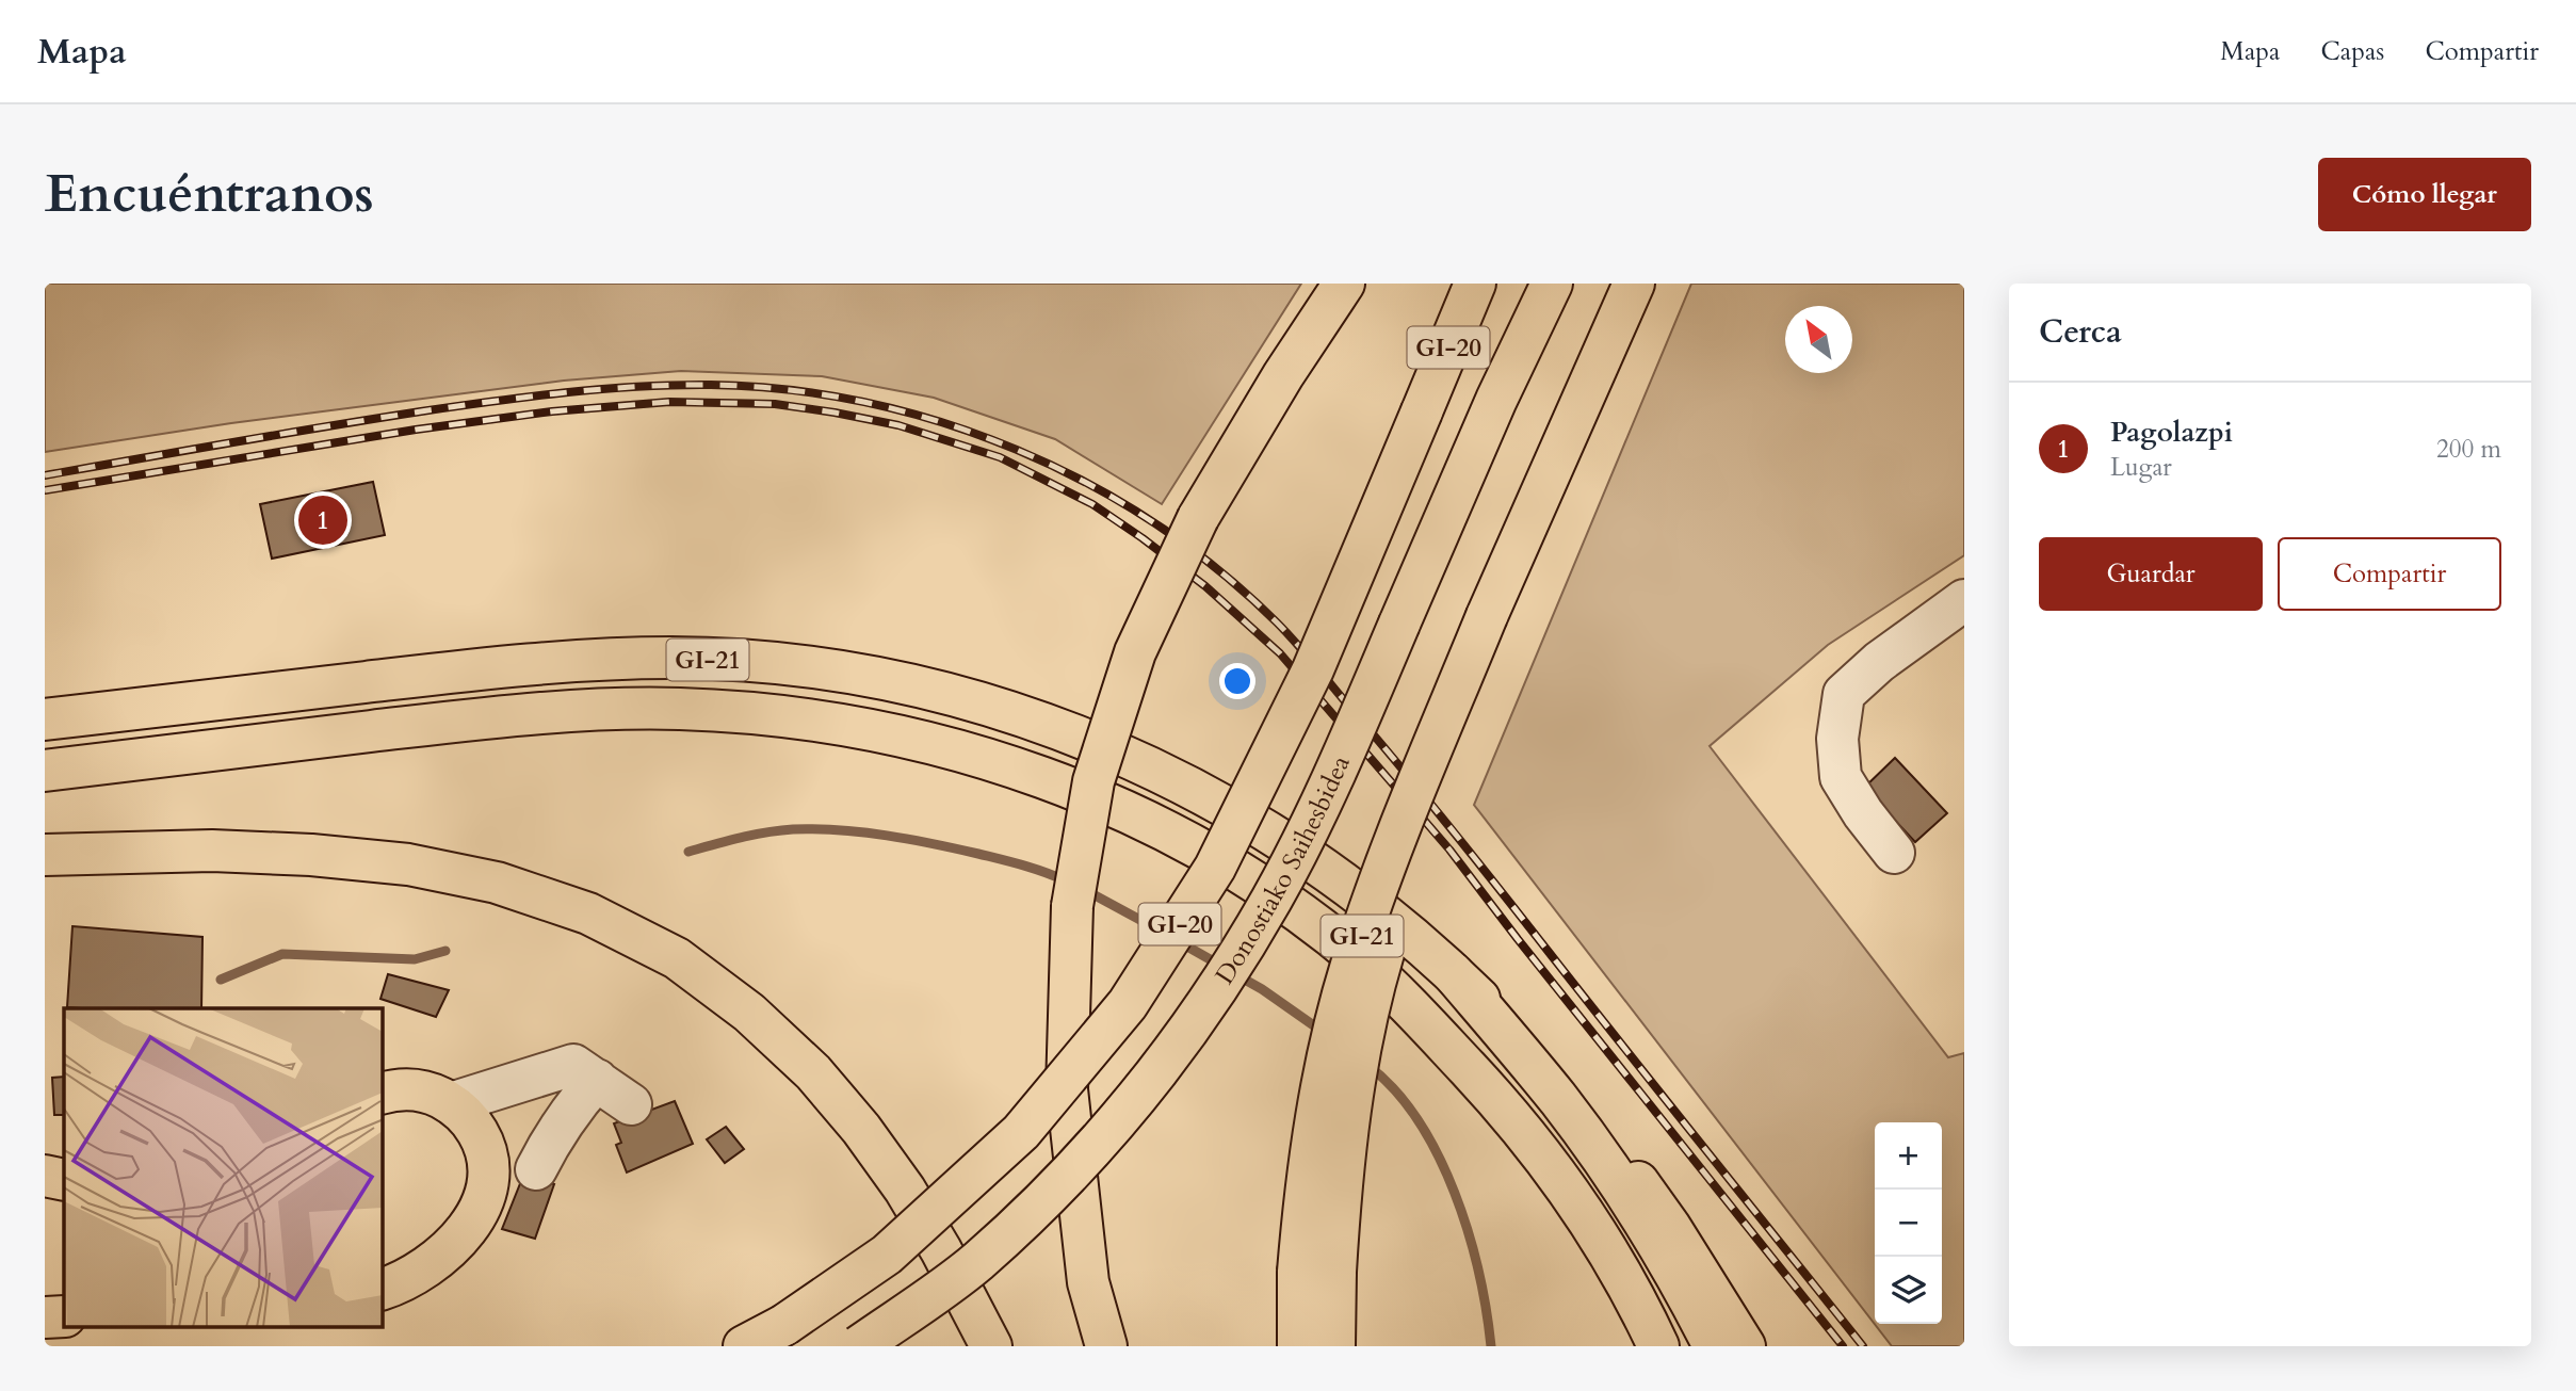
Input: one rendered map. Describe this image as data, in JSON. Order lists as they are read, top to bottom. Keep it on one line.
{"streets":{"main road":["GI-20","GI-21","Donostiako Saihesbidea"]},"north":"top left","page":{"header":"Mapa","nav":["Mapa","Capas","Compartir"],"buttons":["Cómo llegar",["Guardar","Compartir"]],"title":"Encuéntranos","heading":"Cerca","list":[{"mark":"1","name":"Pagolazpi","note":"Lugar","value":"200 m"}],"pins":"1","map_buttons":["+","−"]}}
